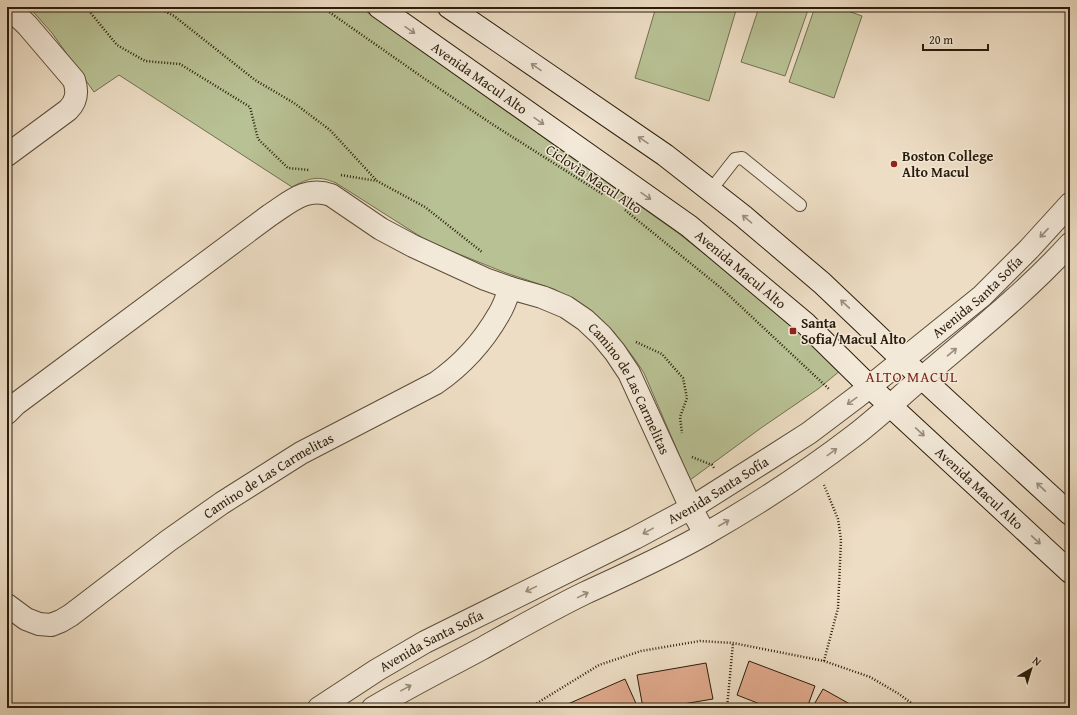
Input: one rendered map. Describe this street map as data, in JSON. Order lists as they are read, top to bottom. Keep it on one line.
{"streets":{"street":["Avenida Macul Alto","Avenida Santa Sofía","Camino de Las Carmelitas"],"path":["Ciclovìa Macul Alto"]},"crossings":[["Avenida Macul Alto","Ciclovìa Macul Alto"],["Avenida Macul Alto","Avenida Santa Sofía"],["Ciclovìa Macul Alto","Avenida Santa Sofía"],["Avenida Santa Sofía","Camino de Las Carmelitas"]],"districts":["ALTO MACUL"],"places":{"other":["Boston College Alto Macul"],"transit":["Santa Sofia/Macul Alto"]},"scale_bar":"20 m","north":"top right"}
